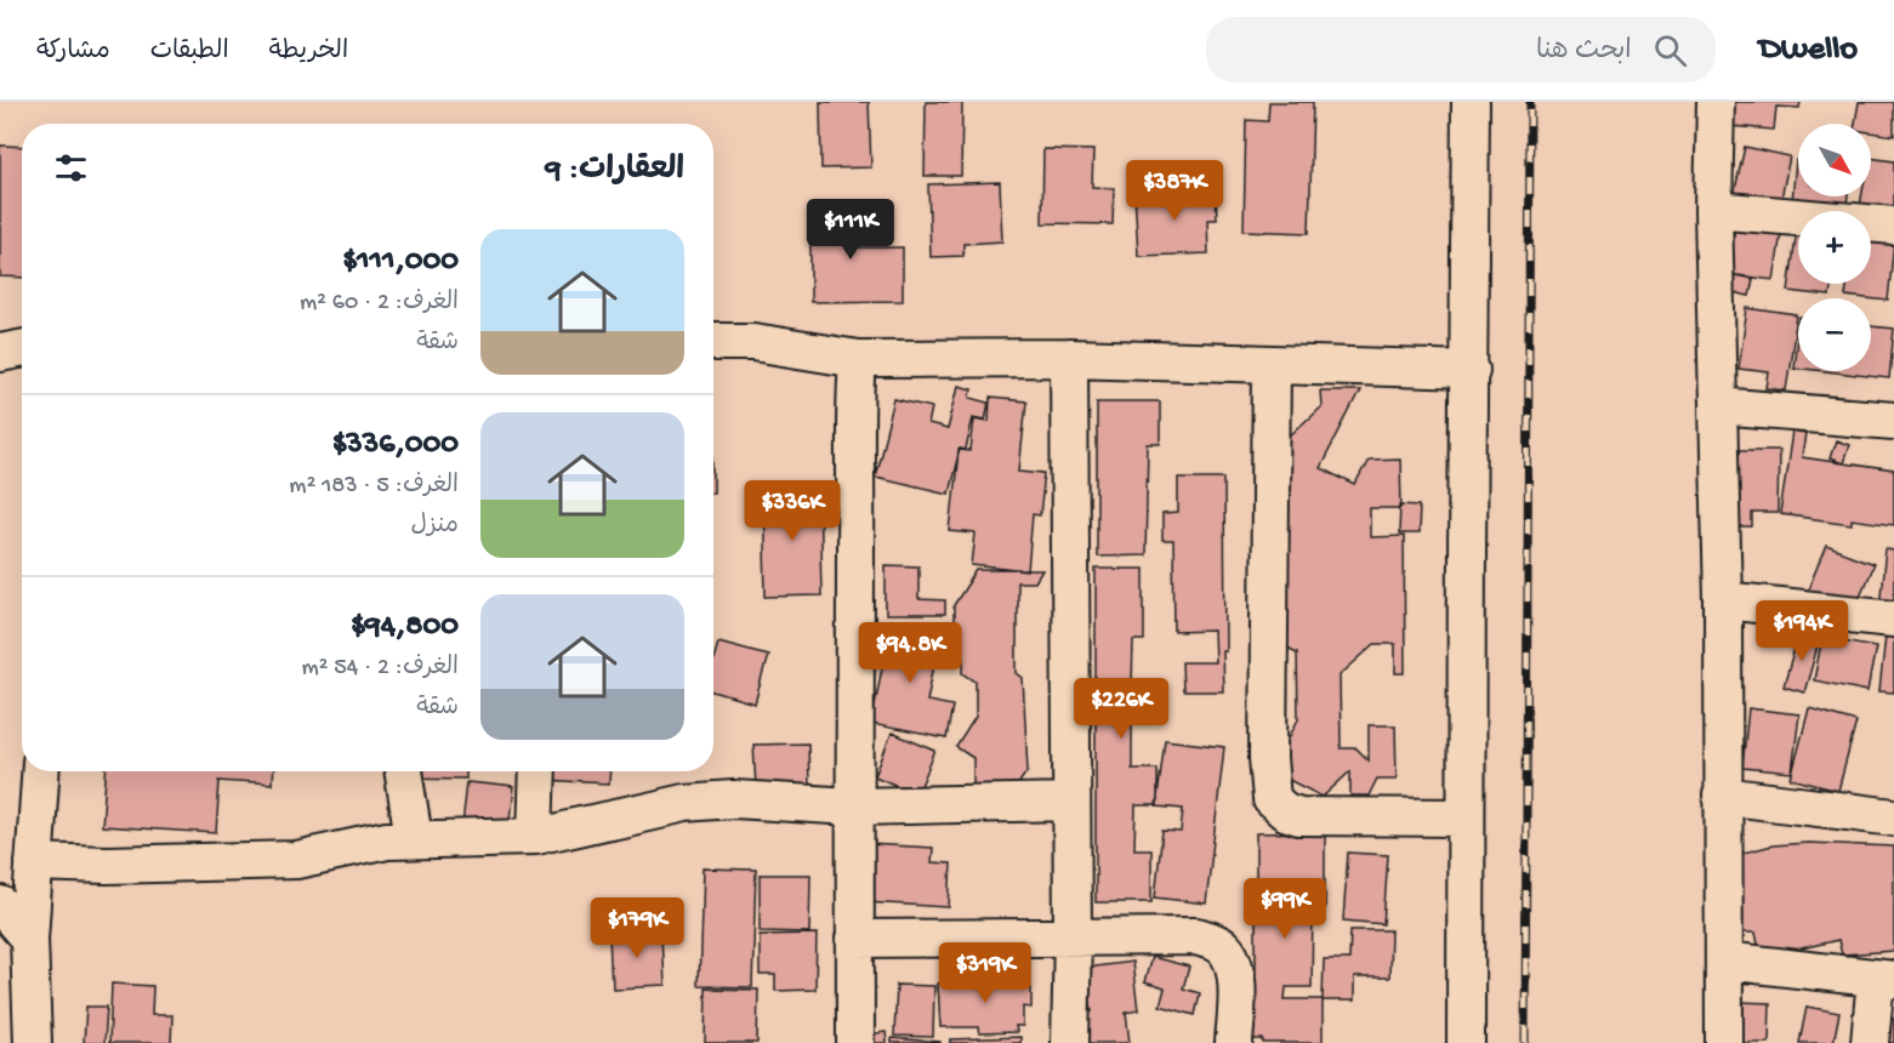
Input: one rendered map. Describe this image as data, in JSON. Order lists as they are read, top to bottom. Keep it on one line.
{"north":"bottom right","page":{"header":"Dwello","search":"ابحث هنا","nav":["الخريطة","الطبقات","مشاركة"],"map_buttons":["+","−"],"heading":"العقارات: 9","price":["$387K","$111K","$336K","$194K","$94.8K","$226K","$99K","$179K","$319K"],"list":[{"name":"$111,000","note":"الغرف: 2 · 60 m² · شقة"},{"name":"$336,000","note":"الغرف: 5 · 183 m² · منزل"},{"name":"$94,800","note":"الغرف: 2 · 54 m² · شقة"}]}}
